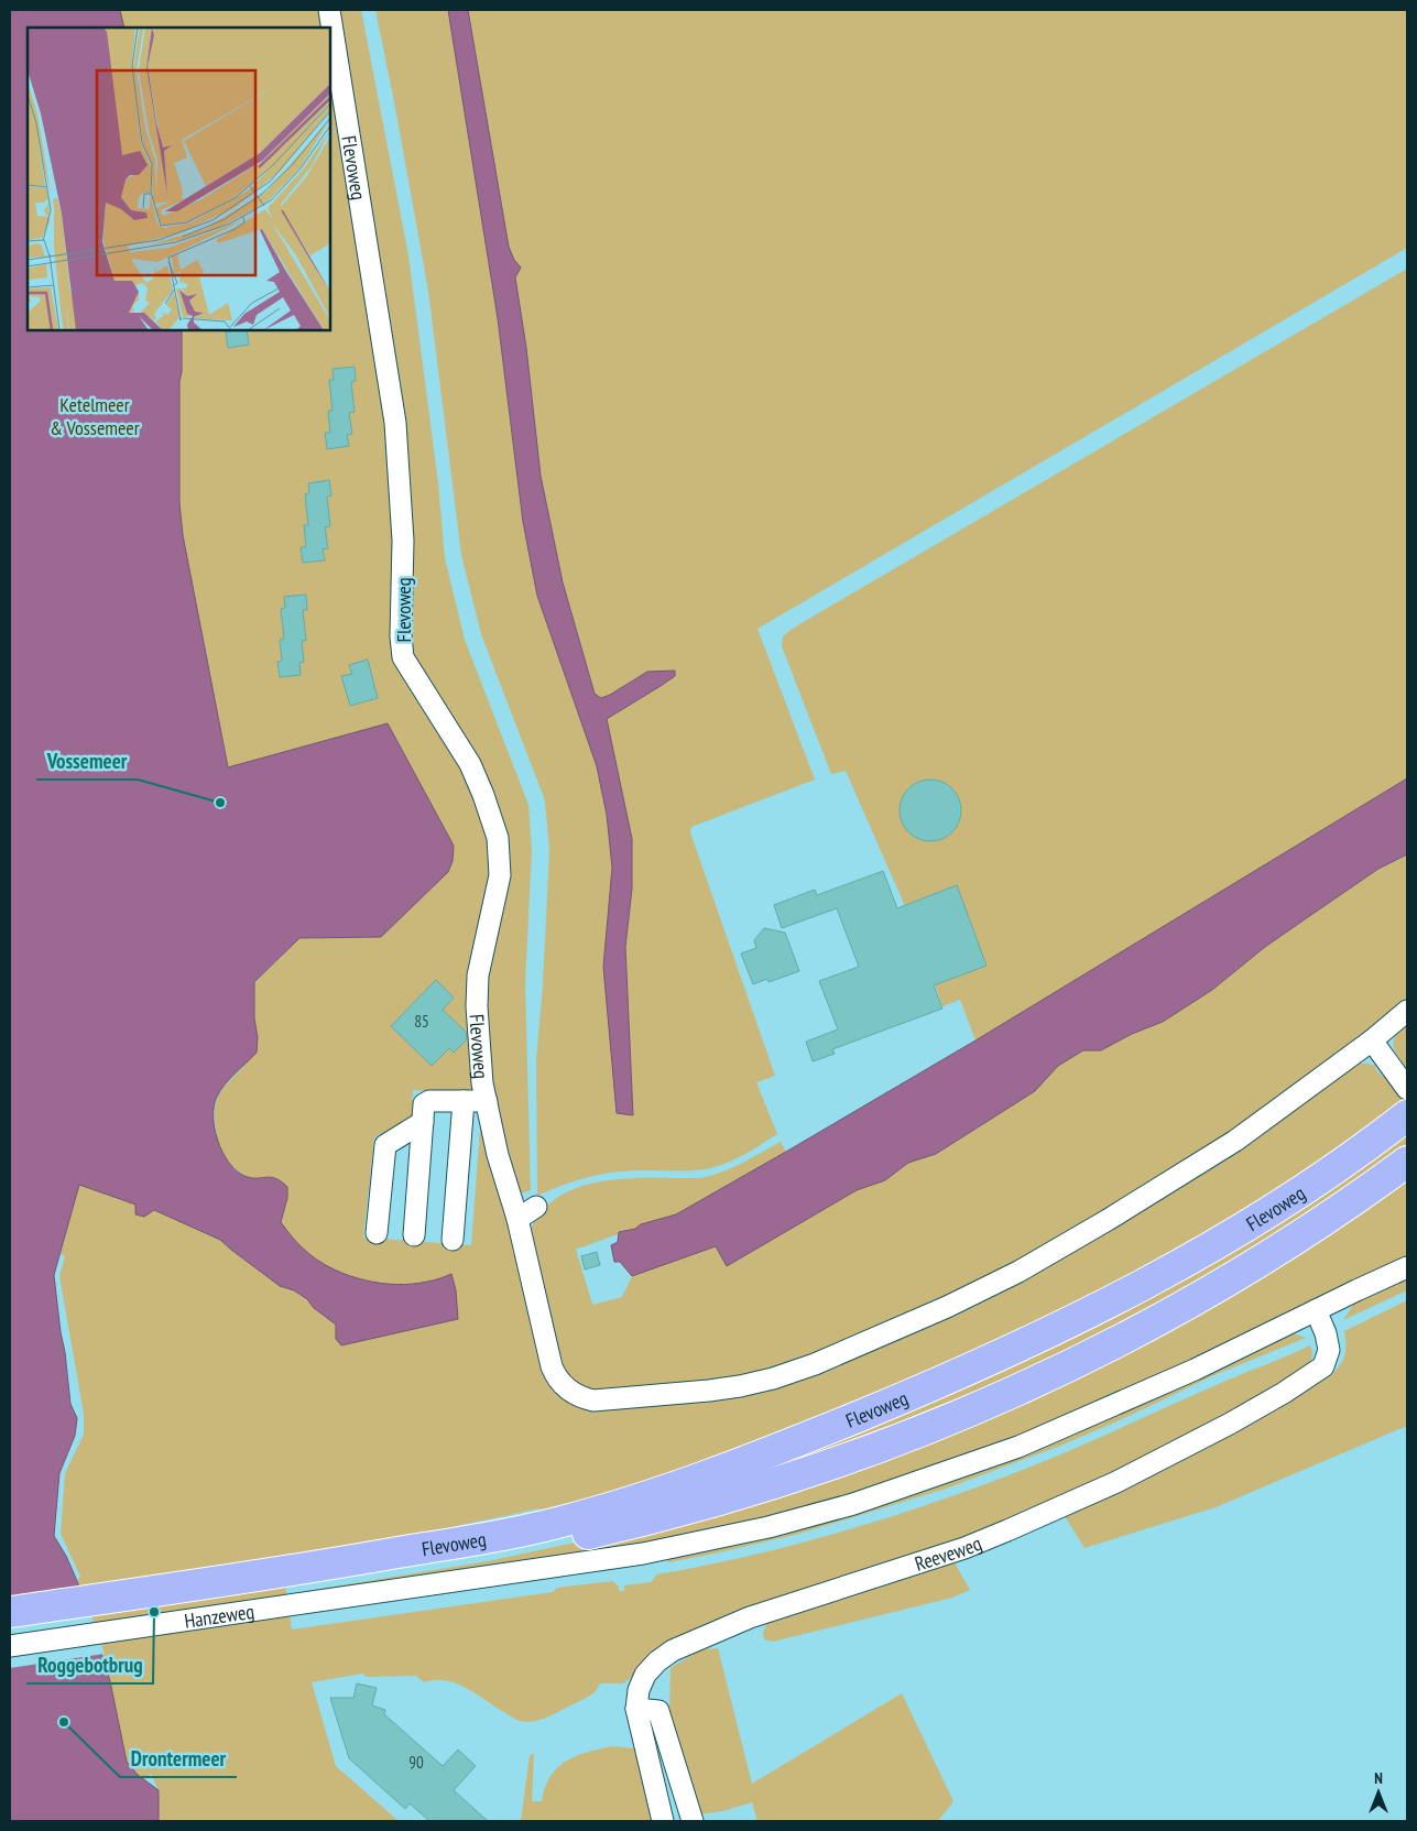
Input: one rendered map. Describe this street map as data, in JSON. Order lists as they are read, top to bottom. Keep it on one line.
{"streets":{"highway":["Flevoweg","Hanzeweg"],"street":["Reeveweg"]},"crossings":[["Flevoweg","Reeveweg"],["Flevoweg","Hanzeweg"]],"parks":["Ketelmeer & Vossemeer"],"places":["Vossemeer","Roggebotbrug","Drontermeer"],"house_numbers":["85","90"],"north":"top"}
